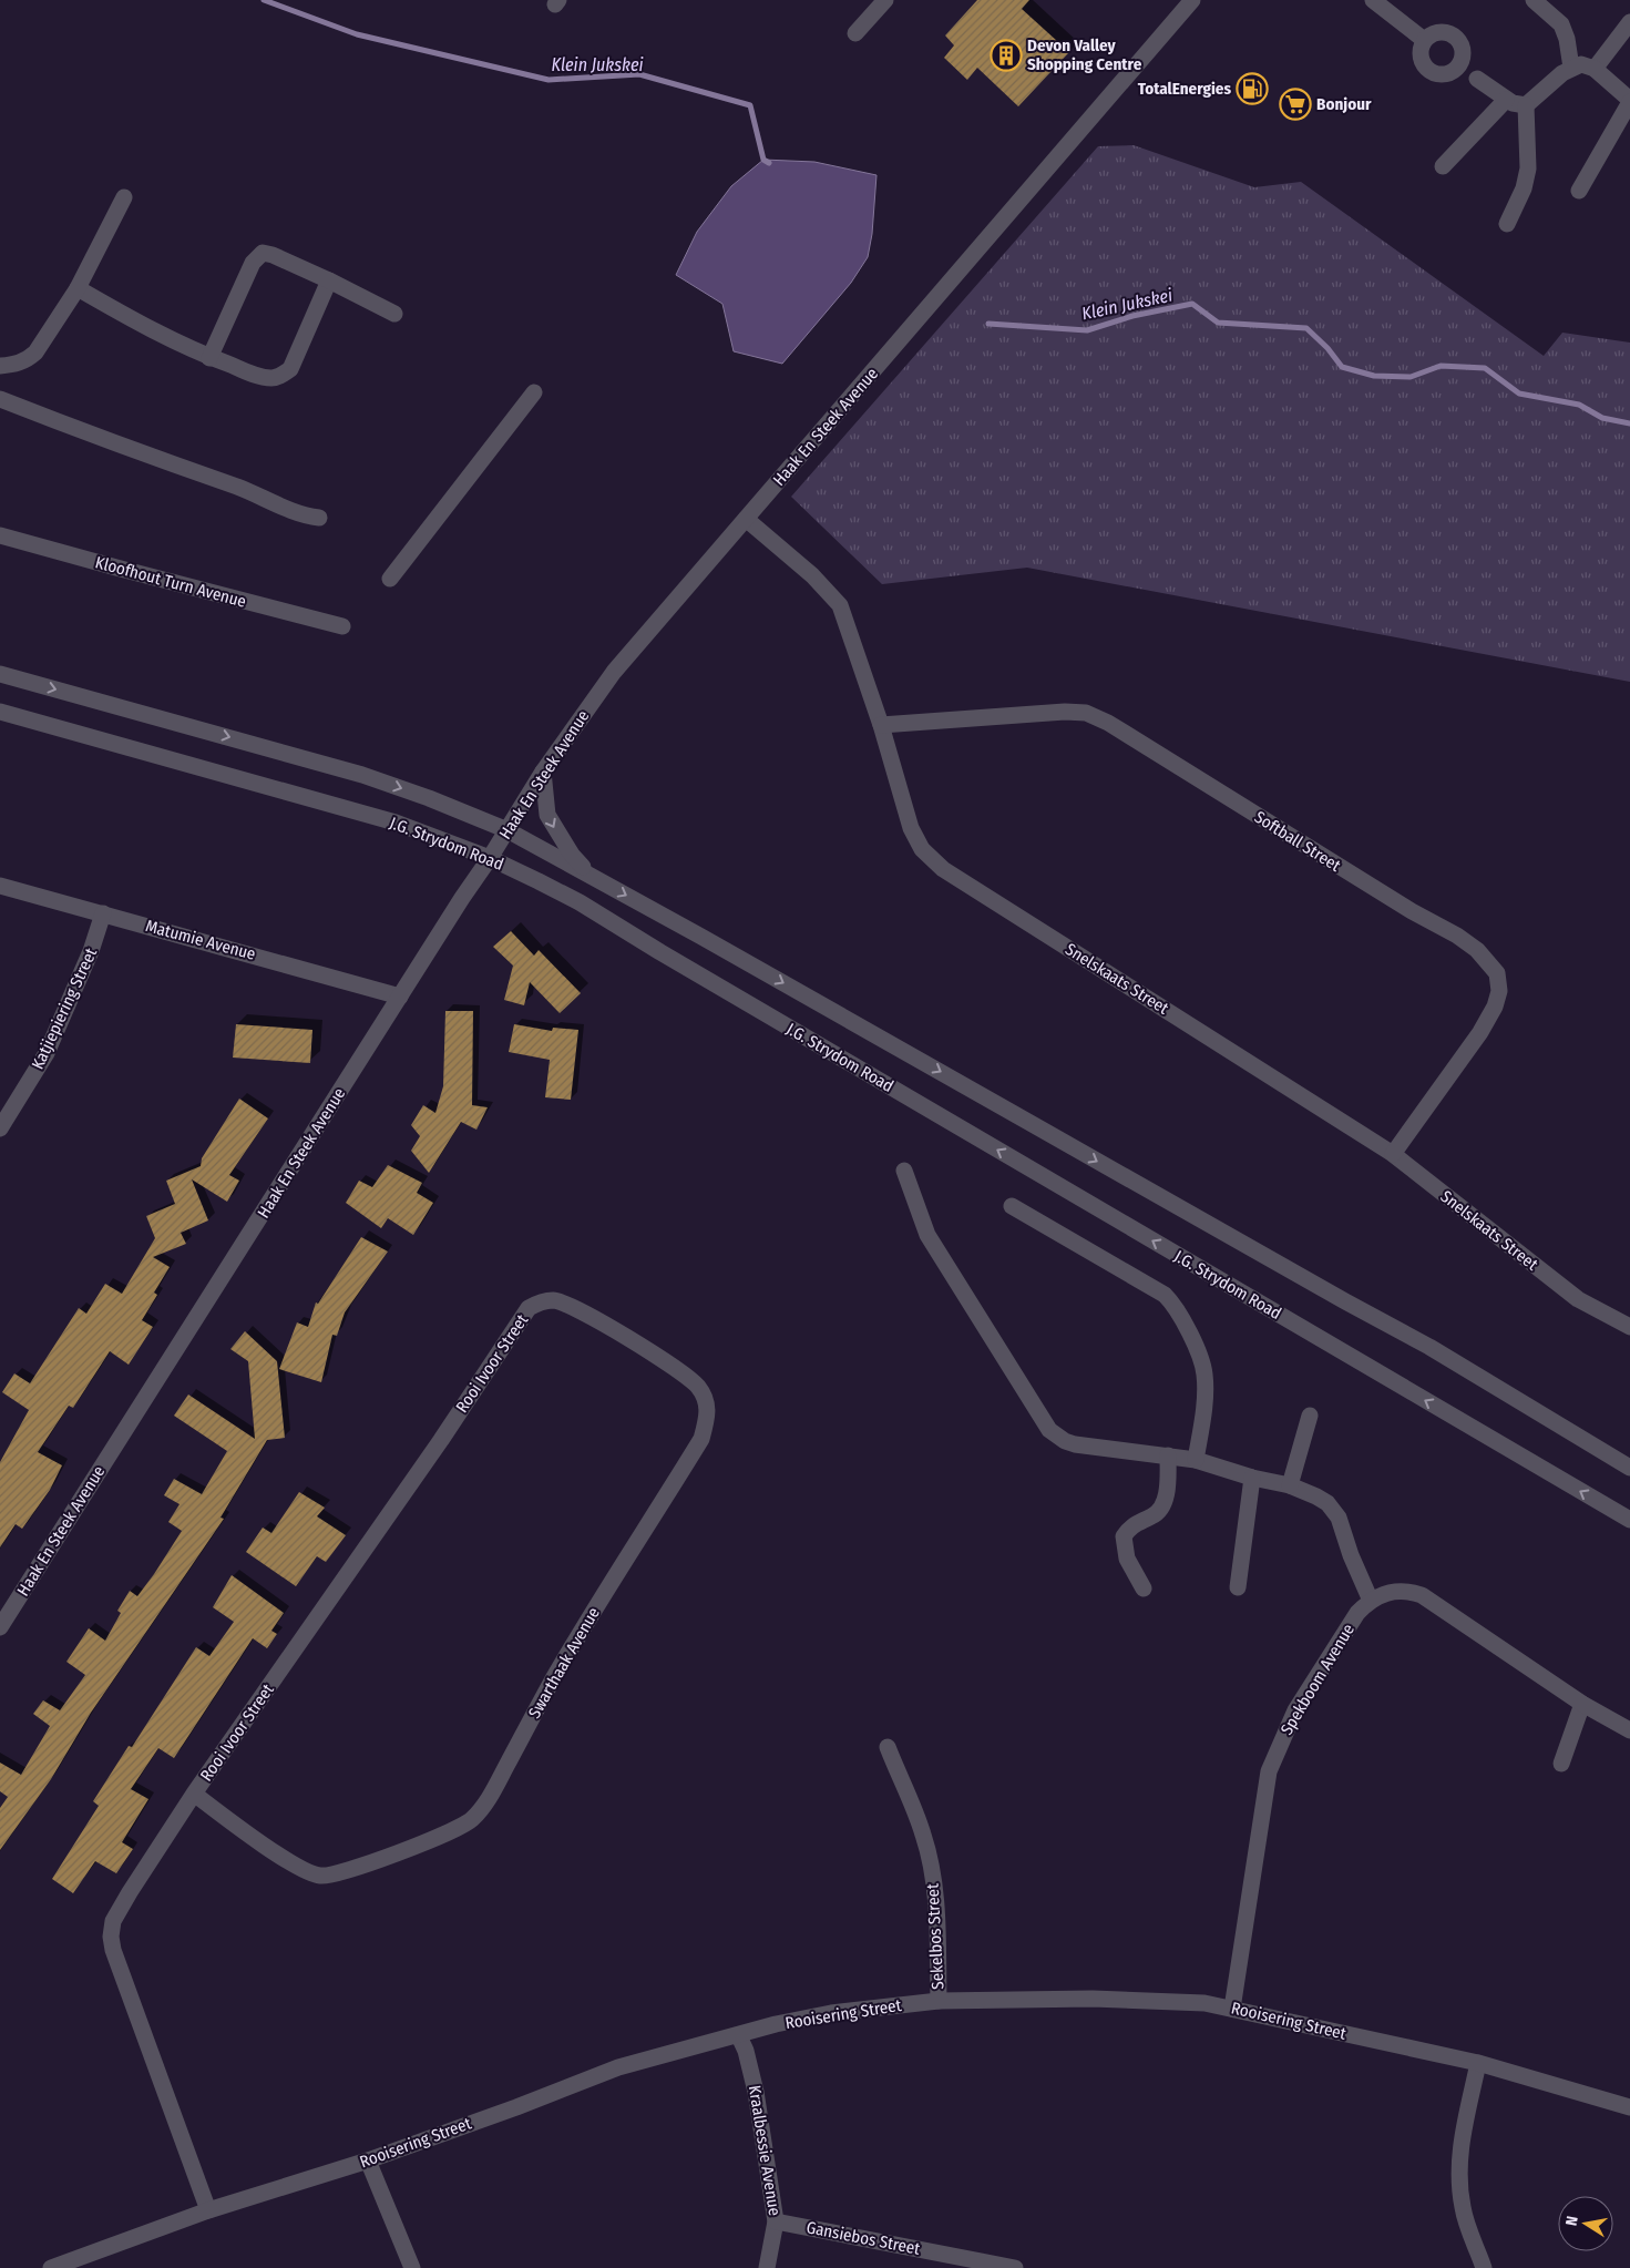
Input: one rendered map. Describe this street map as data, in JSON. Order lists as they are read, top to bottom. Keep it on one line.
{"streets":{"street":["Haak En Steek Avenue","Kloofhout Turn Avenue","Softball Street","J.G. Strydom Road","Matumie Avenue","Snelskaats Street","Katjiepiering Street","Rooi Ivoor Street","Swarthaak Avenue","Spekboom Avenue","Sekelbos Street","Rooisering Street","Kraalbessie Avenue","Gansiebos Street"]},"crossings":[["Haak En Steek Avenue","J.G. Strydom Road"],["Haak En Steek Avenue","Matumie Avenue"],["Haak En Steek Avenue","Snelskaats Street"],["Softball Street","Snelskaats Street"],["Matumie Avenue","Katjiepiering Street"],["Rooi Ivoor Street","Swarthaak Avenue"],["Rooi Ivoor Street","Rooisering Street"],["Spekboom Avenue","Rooisering Street"],["Sekelbos Street","Rooisering Street"],["Rooisering Street","Kraalbessie Avenue"],["Kraalbessie Avenue","Gansiebos Street"]],"water":["Klein Jukskei"],"places":{"building":["Devon Valley Shopping Centre"],"fuel station":["TotalEnergies"],"supermarket":["Bonjour"]},"north":"left"}
